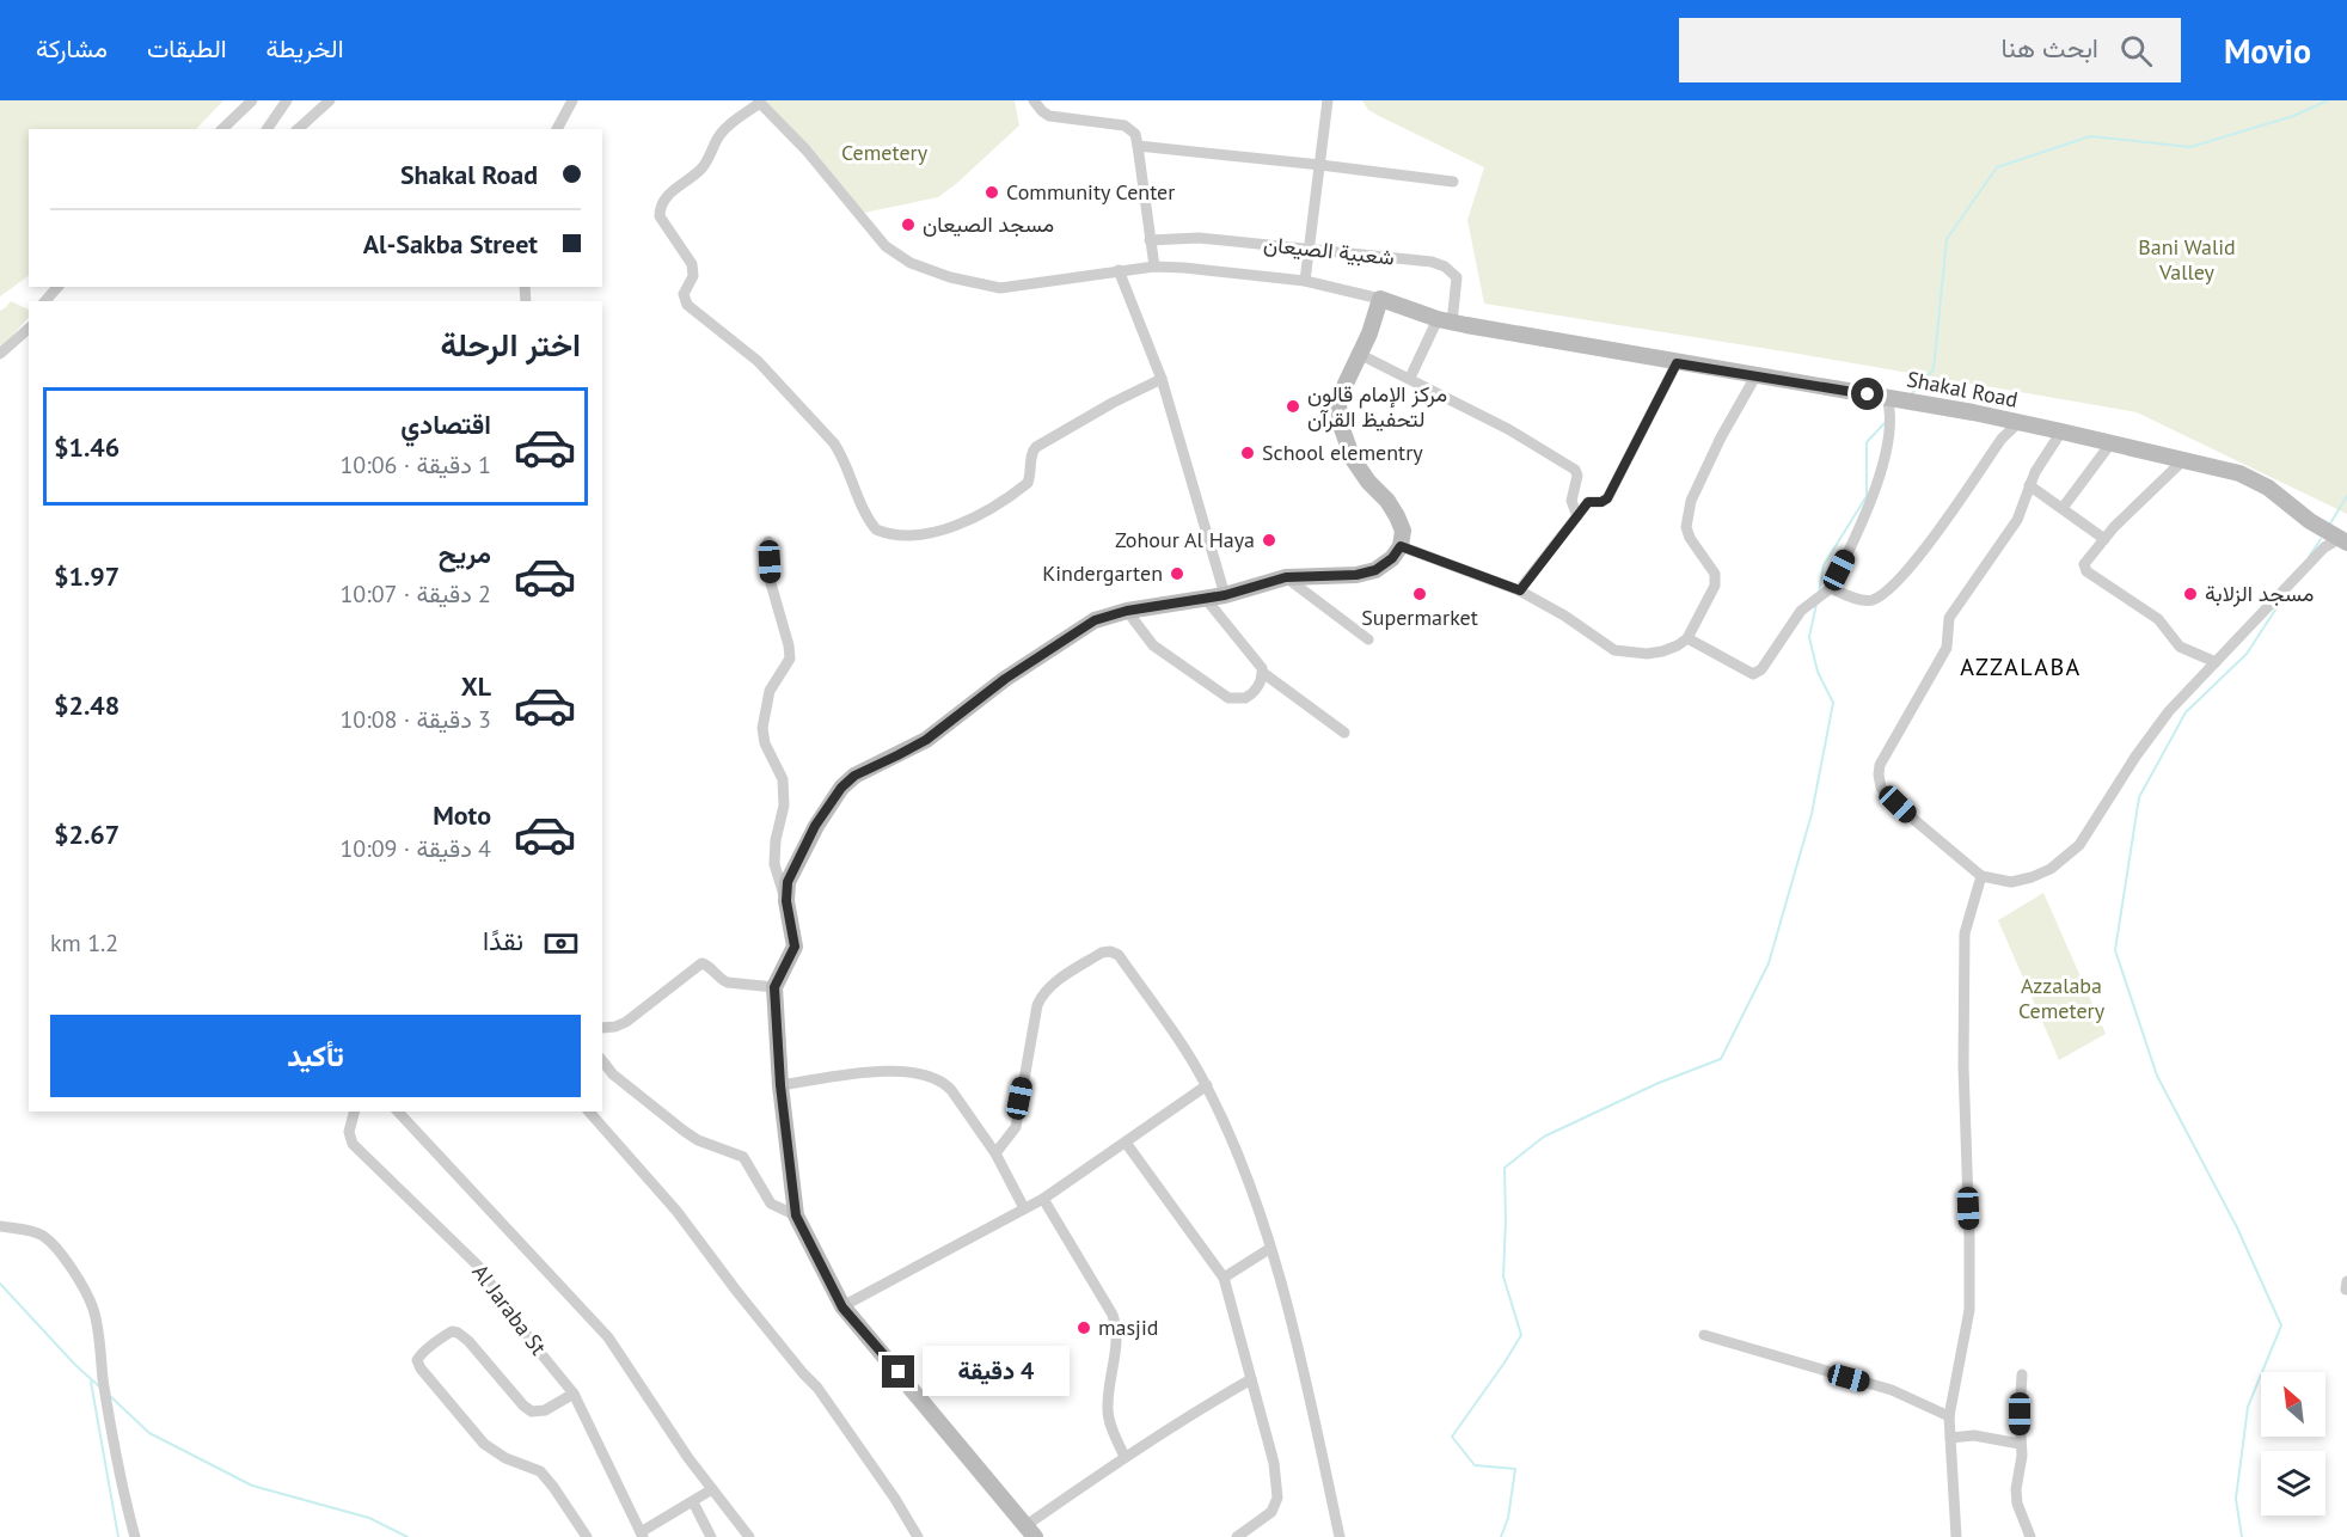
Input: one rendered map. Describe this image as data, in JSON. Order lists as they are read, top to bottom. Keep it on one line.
{"streets":{"main road":["Shakal Road"],"street":["شعبية الصيعان","Al Jaraba St"]},"crossings":[["شعبية الصيعان","Shakal Road"]],"districts":["AZZALABA"],"parks":["Cemetery","Bani Walid Valley","Azzalaba Cemetery"],"places":["Community Center","مسجد الصيعان","مركز الإمام قالون لتحفيظ القرآن","School elementry","Zohour Al Haya","Kindergarten","Supermarket","مسجد الزلابة","masjid"],"north":"top left","page":{"header":"Movio","search":"ابحث هنا","nav":["الخريطة","الطبقات","مشاركة"],"banner":["Shakal Road","Al-Sakba Street"],"heading":"اختر الرحلة","list":[{"name":"اقتصادي","note":"1 دقيقة · 10:06","value":"$1.46"},{"name":"مريح","note":"2 دقيقة · 10:07","value":"$1.97"},{"name":"XL","note":"3 دقيقة · 10:08","value":"$2.48"},{"name":"Moto","note":"4 دقيقة · 10:09","value":"$2.67"}],"pay":["نقدًا","1.2 km"],"buttons":"تأكيد","bubble":"4 دقيقة"}}
